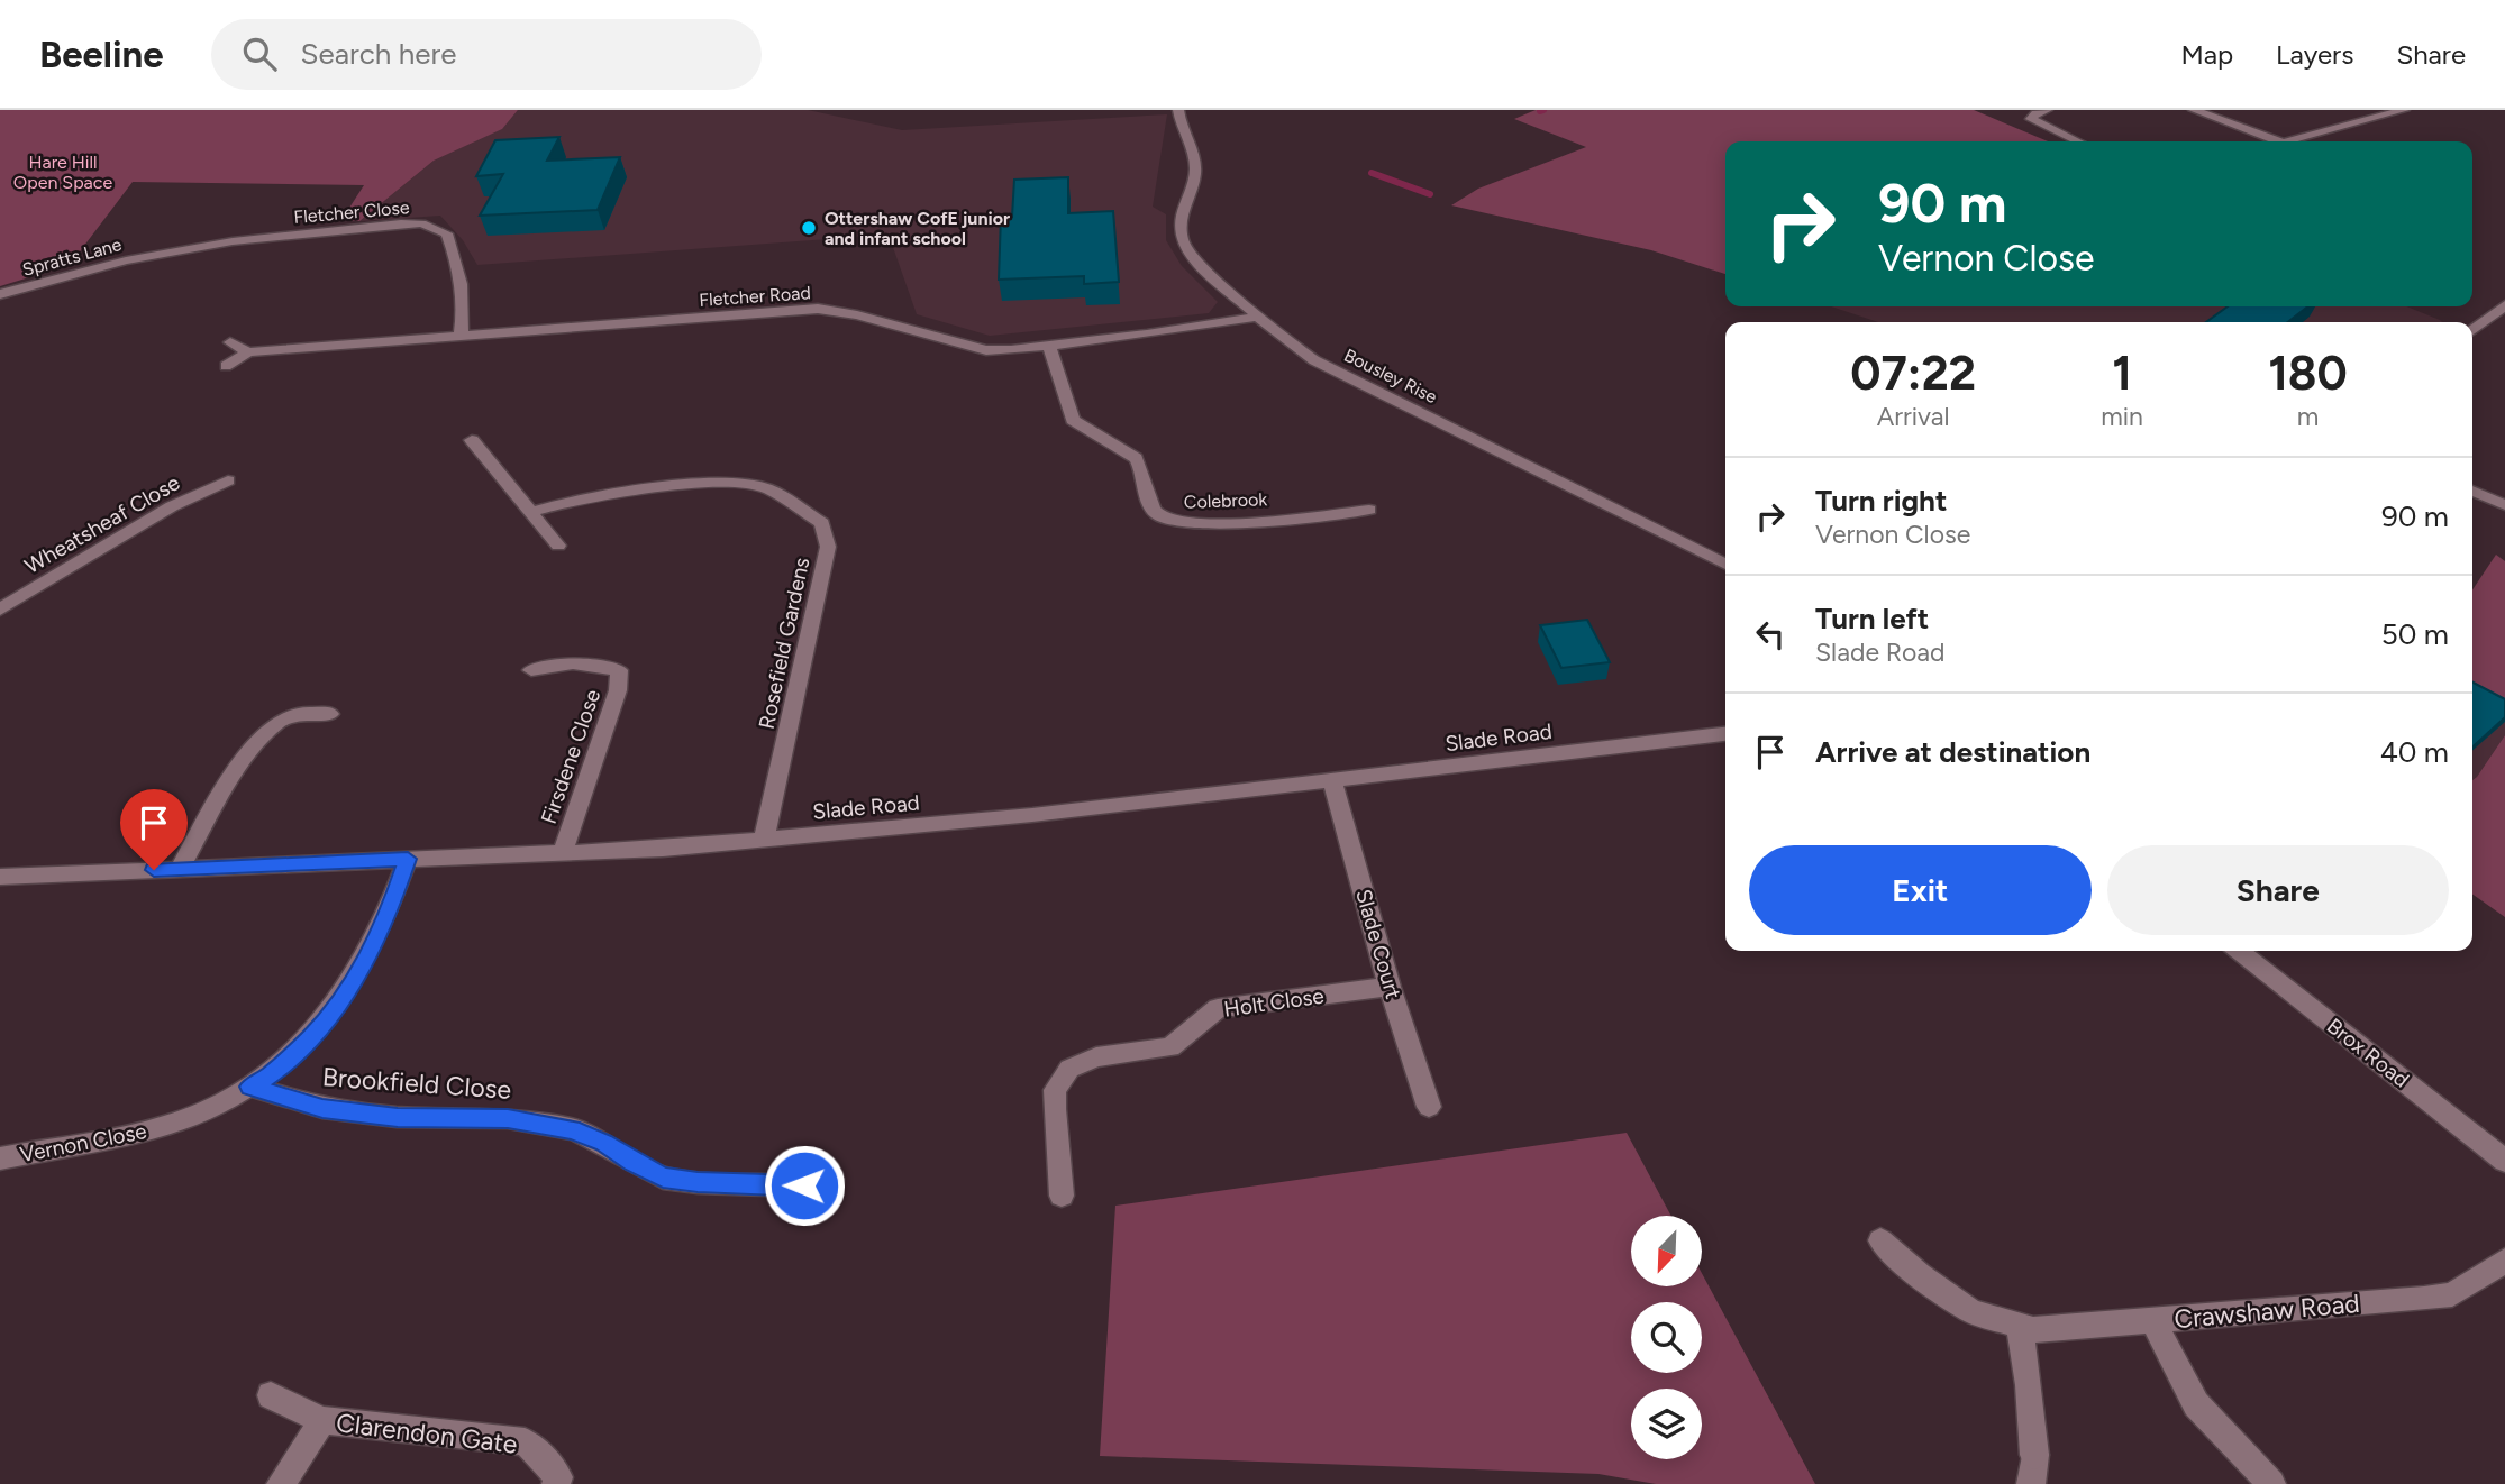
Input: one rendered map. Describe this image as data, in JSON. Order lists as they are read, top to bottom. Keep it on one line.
{"streets":{"street":["Fletcher Close","Spratts Lane","Fletcher Road","Bousley Rise","Colebrook","Wheatsheaf Close","Rosefield Gardens","Slade Road","Firsdene Close","Slade Court","Holt Close","Brox Road","Brookfield Close","Vernon Close","Crawshaw Road","Clarendon Gate"]},"crossings":[["Fletcher Close","Spratts Lane"],["Fletcher Close","Fletcher Road"],["Fletcher Road","Bousley Rise"],["Fletcher Road","Colebrook"],["Rosefield Gardens","Slade Road"],["Slade Road","Firsdene Close"],["Slade Road","Slade Court"],["Slade Road","Vernon Close"],["Slade Court","Holt Close"],["Brookfield Close","Vernon Close"]],"parks":["Hare Hill Open Space"],"places":["Ottershaw CofE junior and infant school"],"north":"bottom left","page":{"header":"Beeline","search":"Search here","nav":["Map","Layers","Share"],"turn":["90 m","Vernon Close"],"eta":["07:22","Arrival","1","min","180","m"],"list":[{"name":"Turn right","note":"Vernon Close","value":"90 m"},{"name":"Turn left","note":"Slade Road","value":"50 m"},{"name":"Arrive at destination","value":"40 m"}],"buttons":["Exit","Share"]}}
